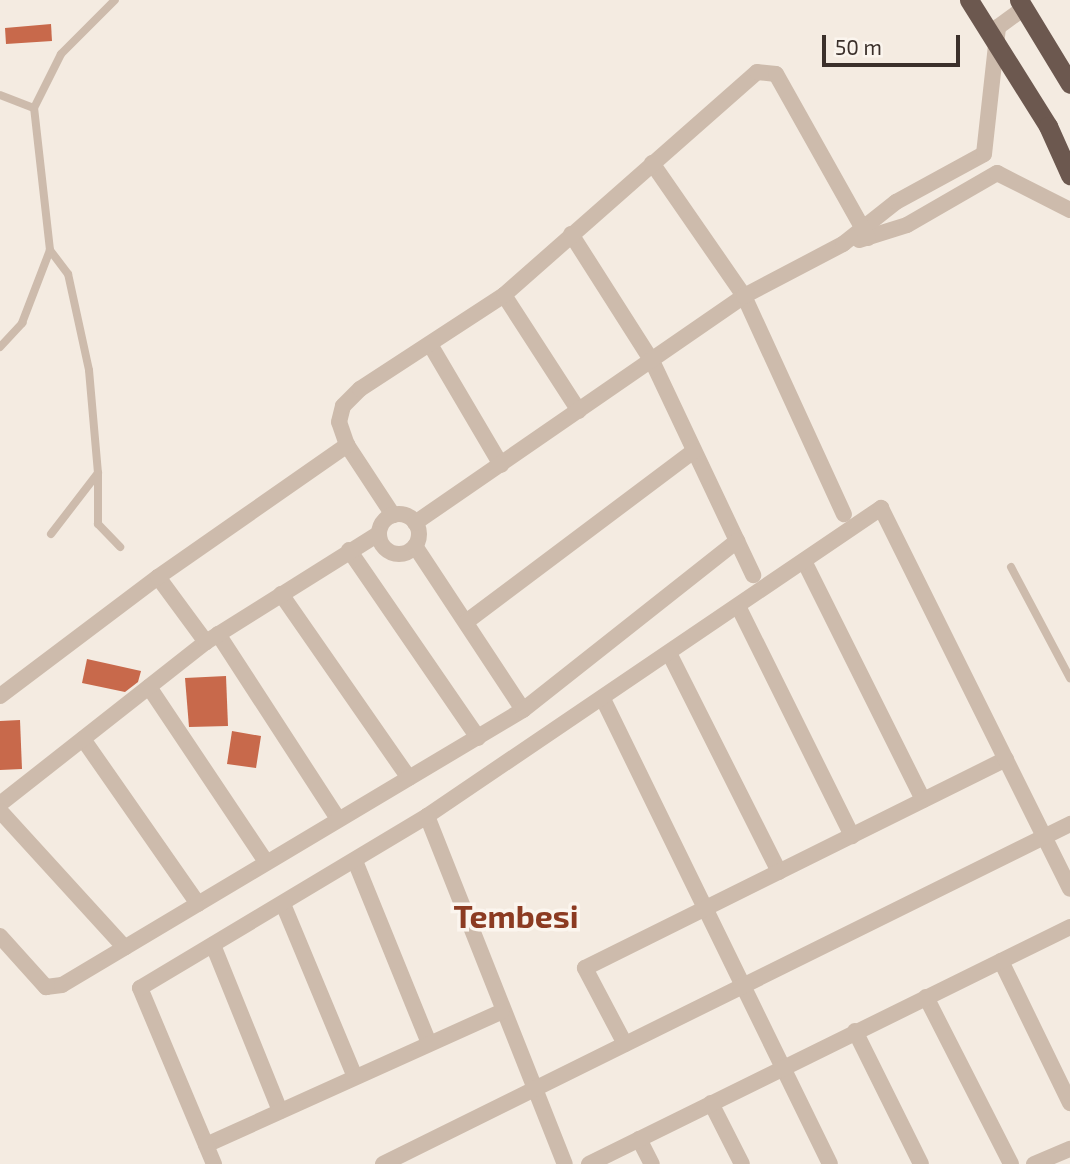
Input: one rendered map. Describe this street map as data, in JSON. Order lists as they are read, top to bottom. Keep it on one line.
{"districts":["Tembesi"],"scale_bar":"50 m"}
